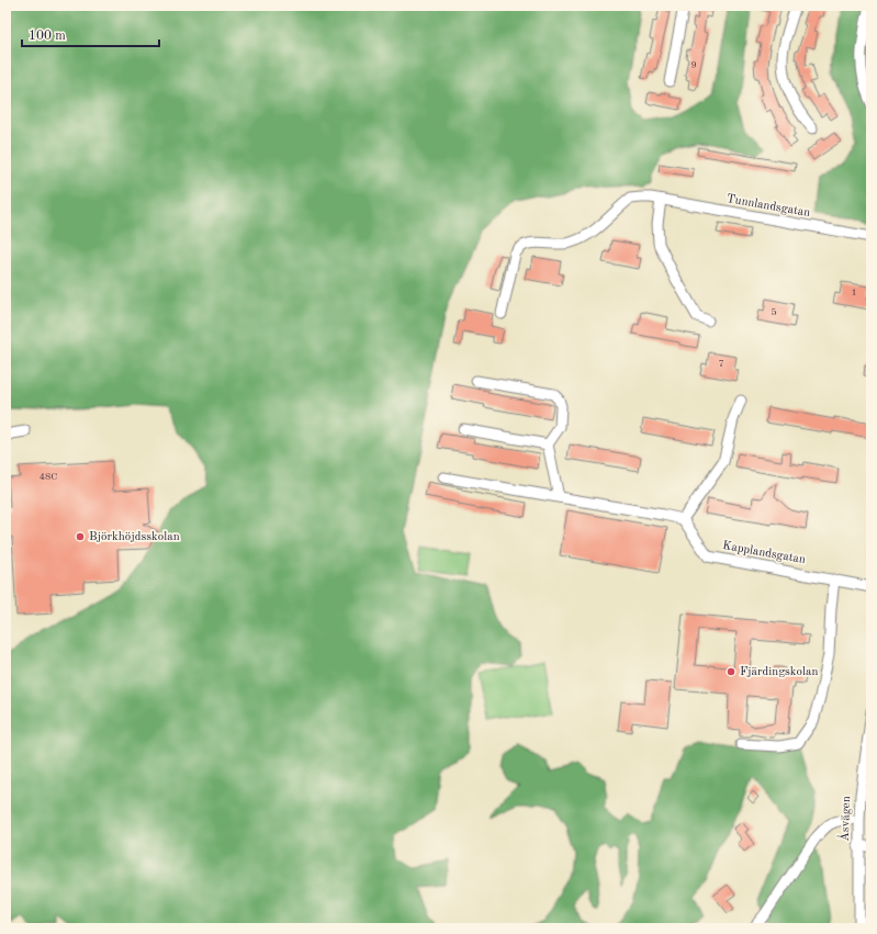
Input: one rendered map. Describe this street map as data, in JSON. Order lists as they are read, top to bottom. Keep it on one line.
{"streets":{"street":["Tunnlandsgatan","Kapplandsgatan","Åsvägen"]},"places":["Björkhöjdsskolan","Fjärdingskolan"],"house_numbers":["9","1","5","7","48C"],"scale_bar":"100 m"}
